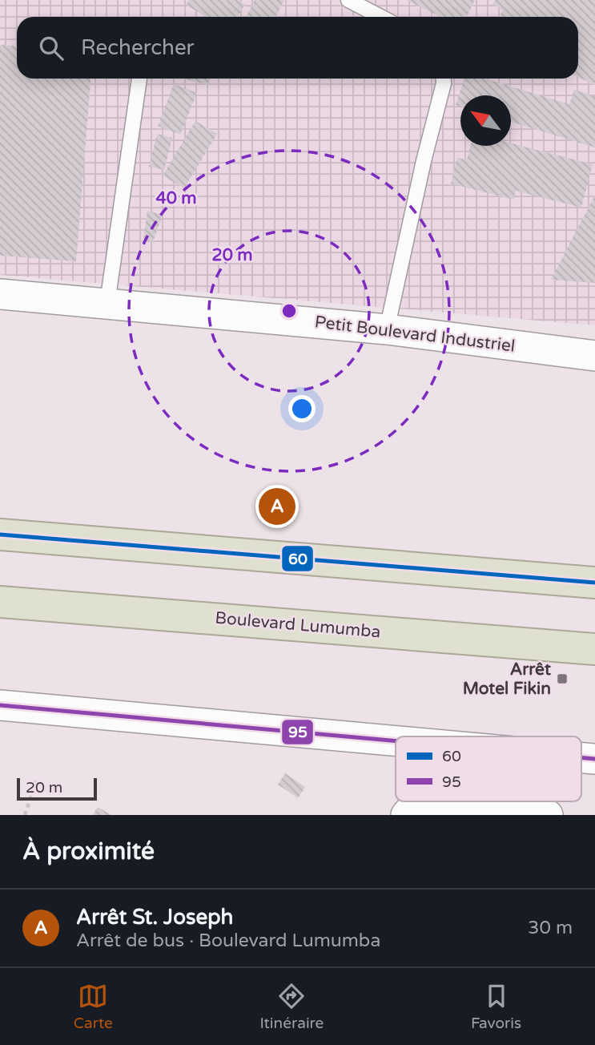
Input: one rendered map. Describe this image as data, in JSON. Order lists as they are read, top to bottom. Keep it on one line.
{"streets":{"highway":["Boulevard Lumumba"],"street":["Petit Boulevard Industriel"]},"places":{"transit":["Arrêt Motel Fikin"]},"lines":["transit line 60","transit line 95"],"legend":["60","95"],"scale_bar":"20 m","north":"top left","page":{"search":"Rechercher","pins":"A","scale":"20 m","heading":"À proximité","list":[{"mark":"A","name":"Arrêt St. Joseph","note":"Arrêt de bus · Boulevard Lumumba","value":"30 m"}],"nav":["Carte","Itinéraire","Favoris"]},"rings":["40 m","20 m"]}
